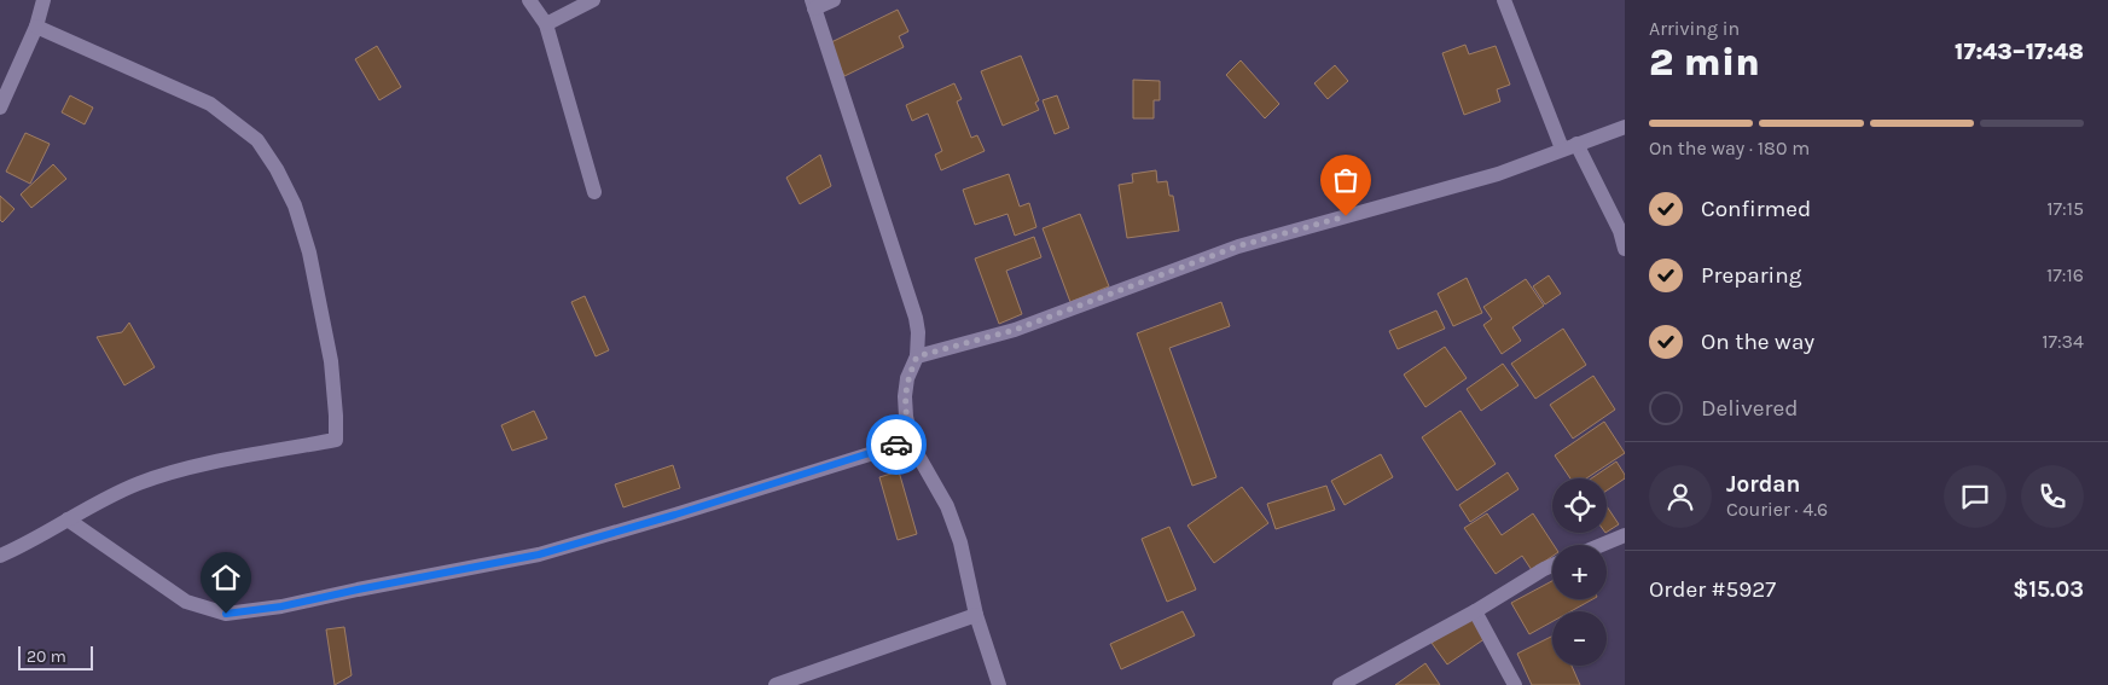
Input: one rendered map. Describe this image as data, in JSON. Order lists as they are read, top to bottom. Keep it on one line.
{"scale_bar":"20 m","page":{"heading":["2 min","Arriving in","17:43–17:48"],"panel":["Jordan","Courier · 4.6","Order #5927","$15.03"],"bar":"On the way · 180 m","list":[["Confirmed","17:15"],["Preparing","17:16"],["On the way","17:34"],"Delivered"],"map_buttons":["+","−"],"scale":"20 m"}}
